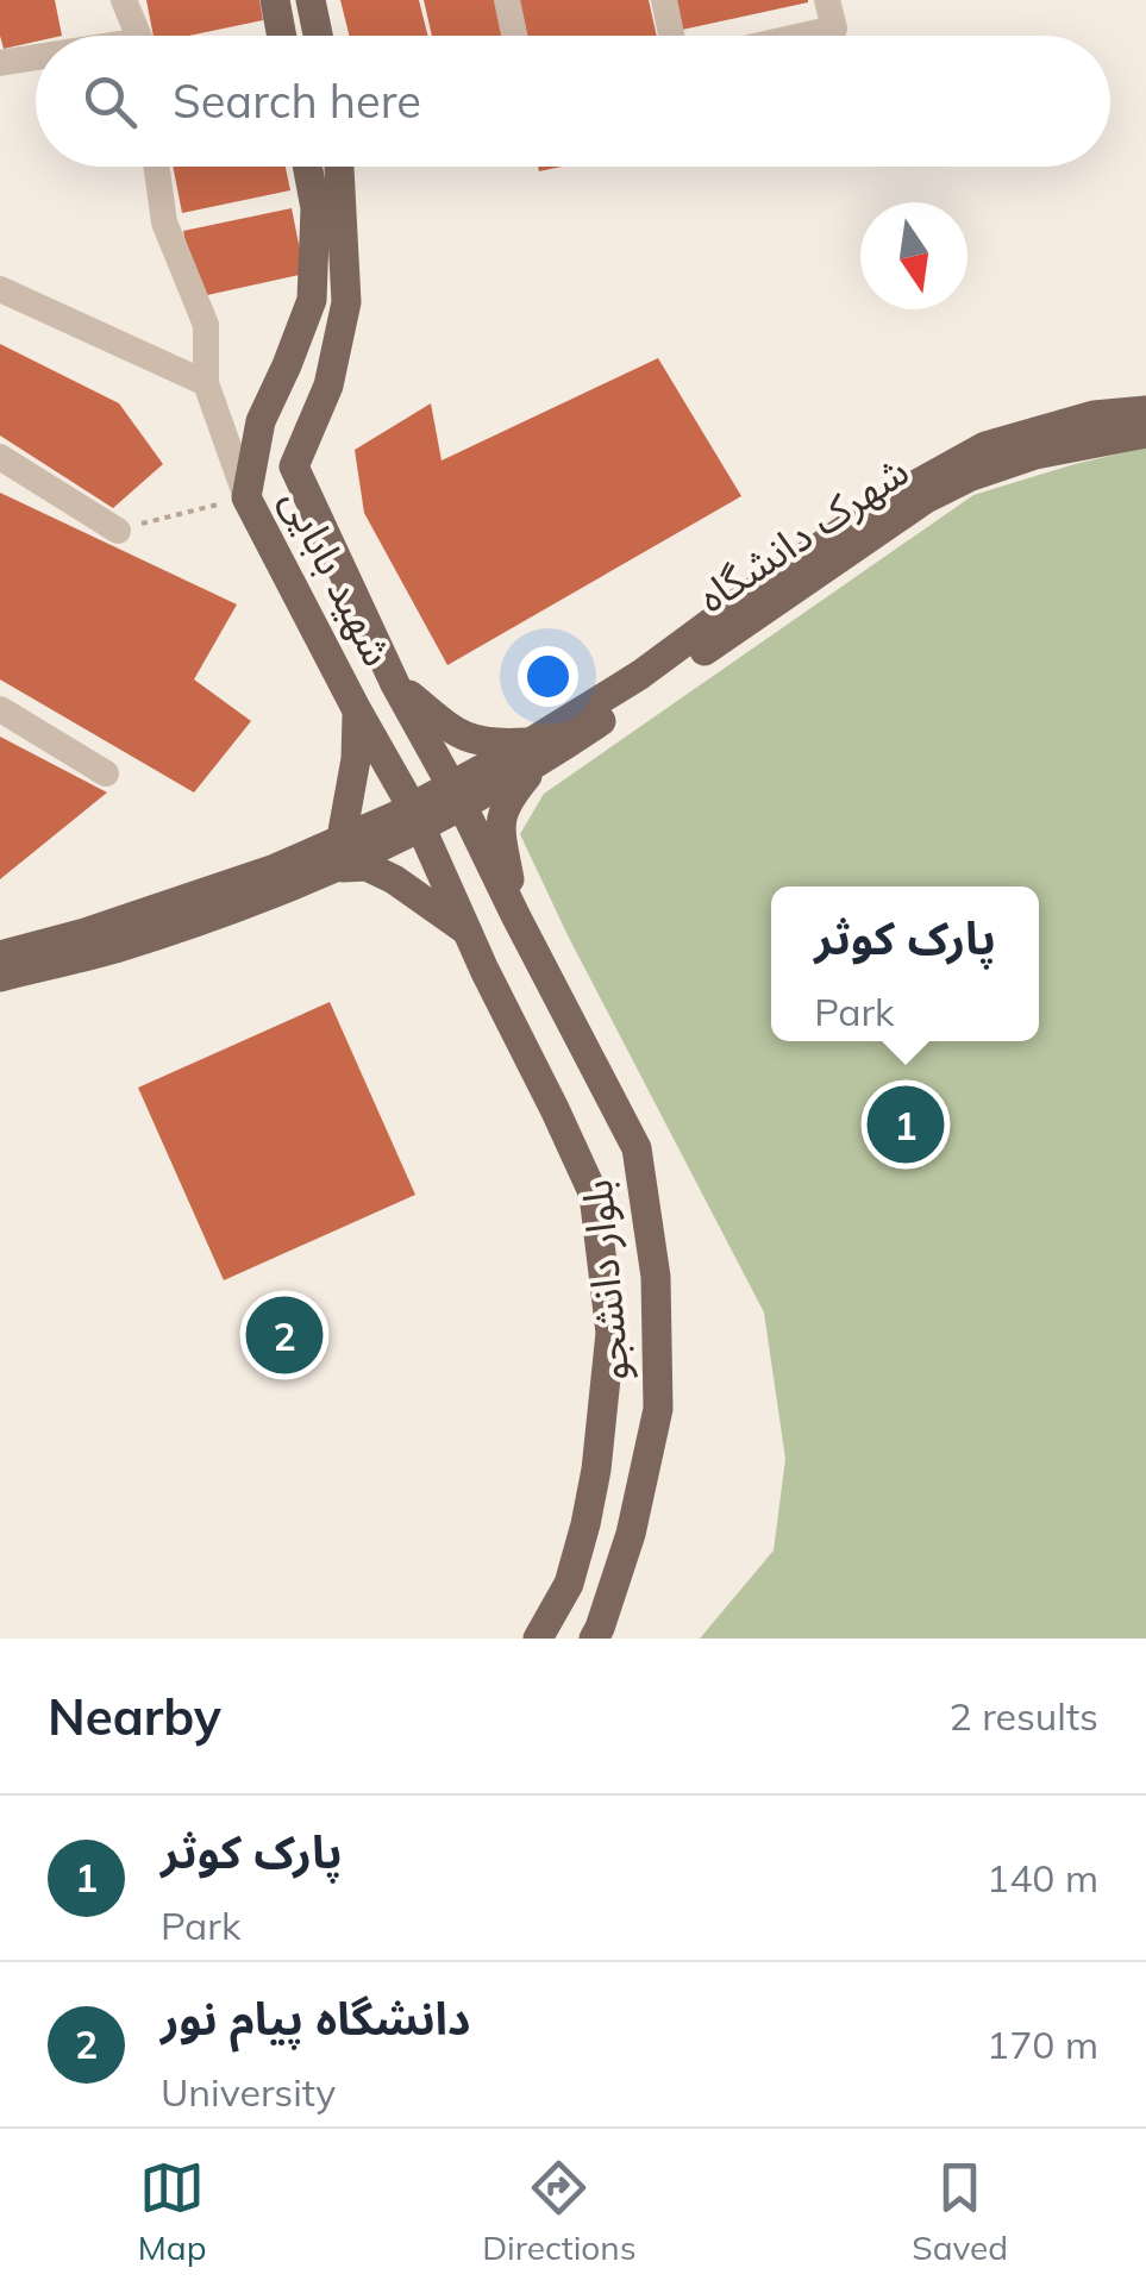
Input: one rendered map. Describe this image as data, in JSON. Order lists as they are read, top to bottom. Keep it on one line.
{"streets":{"main road":["شهرک دانشگاه","شهید بابایی","بلوار دانشجو"]},"crossings":[["شهید بابایی","بلوار دانشجو"]],"north":"bottom","page":{"search":"Search here","popup":["پارک کوثر","Park"],"pins":["1","2"],"heading":["Nearby","2 results"],"list":[{"mark":"1","name":"پارک کوثر","note":"Park","value":"140 m"},{"mark":"2","name":"دانشگاه پیام نور","note":"University","value":"170 m"}],"nav":["Map","Directions","Saved"]}}
